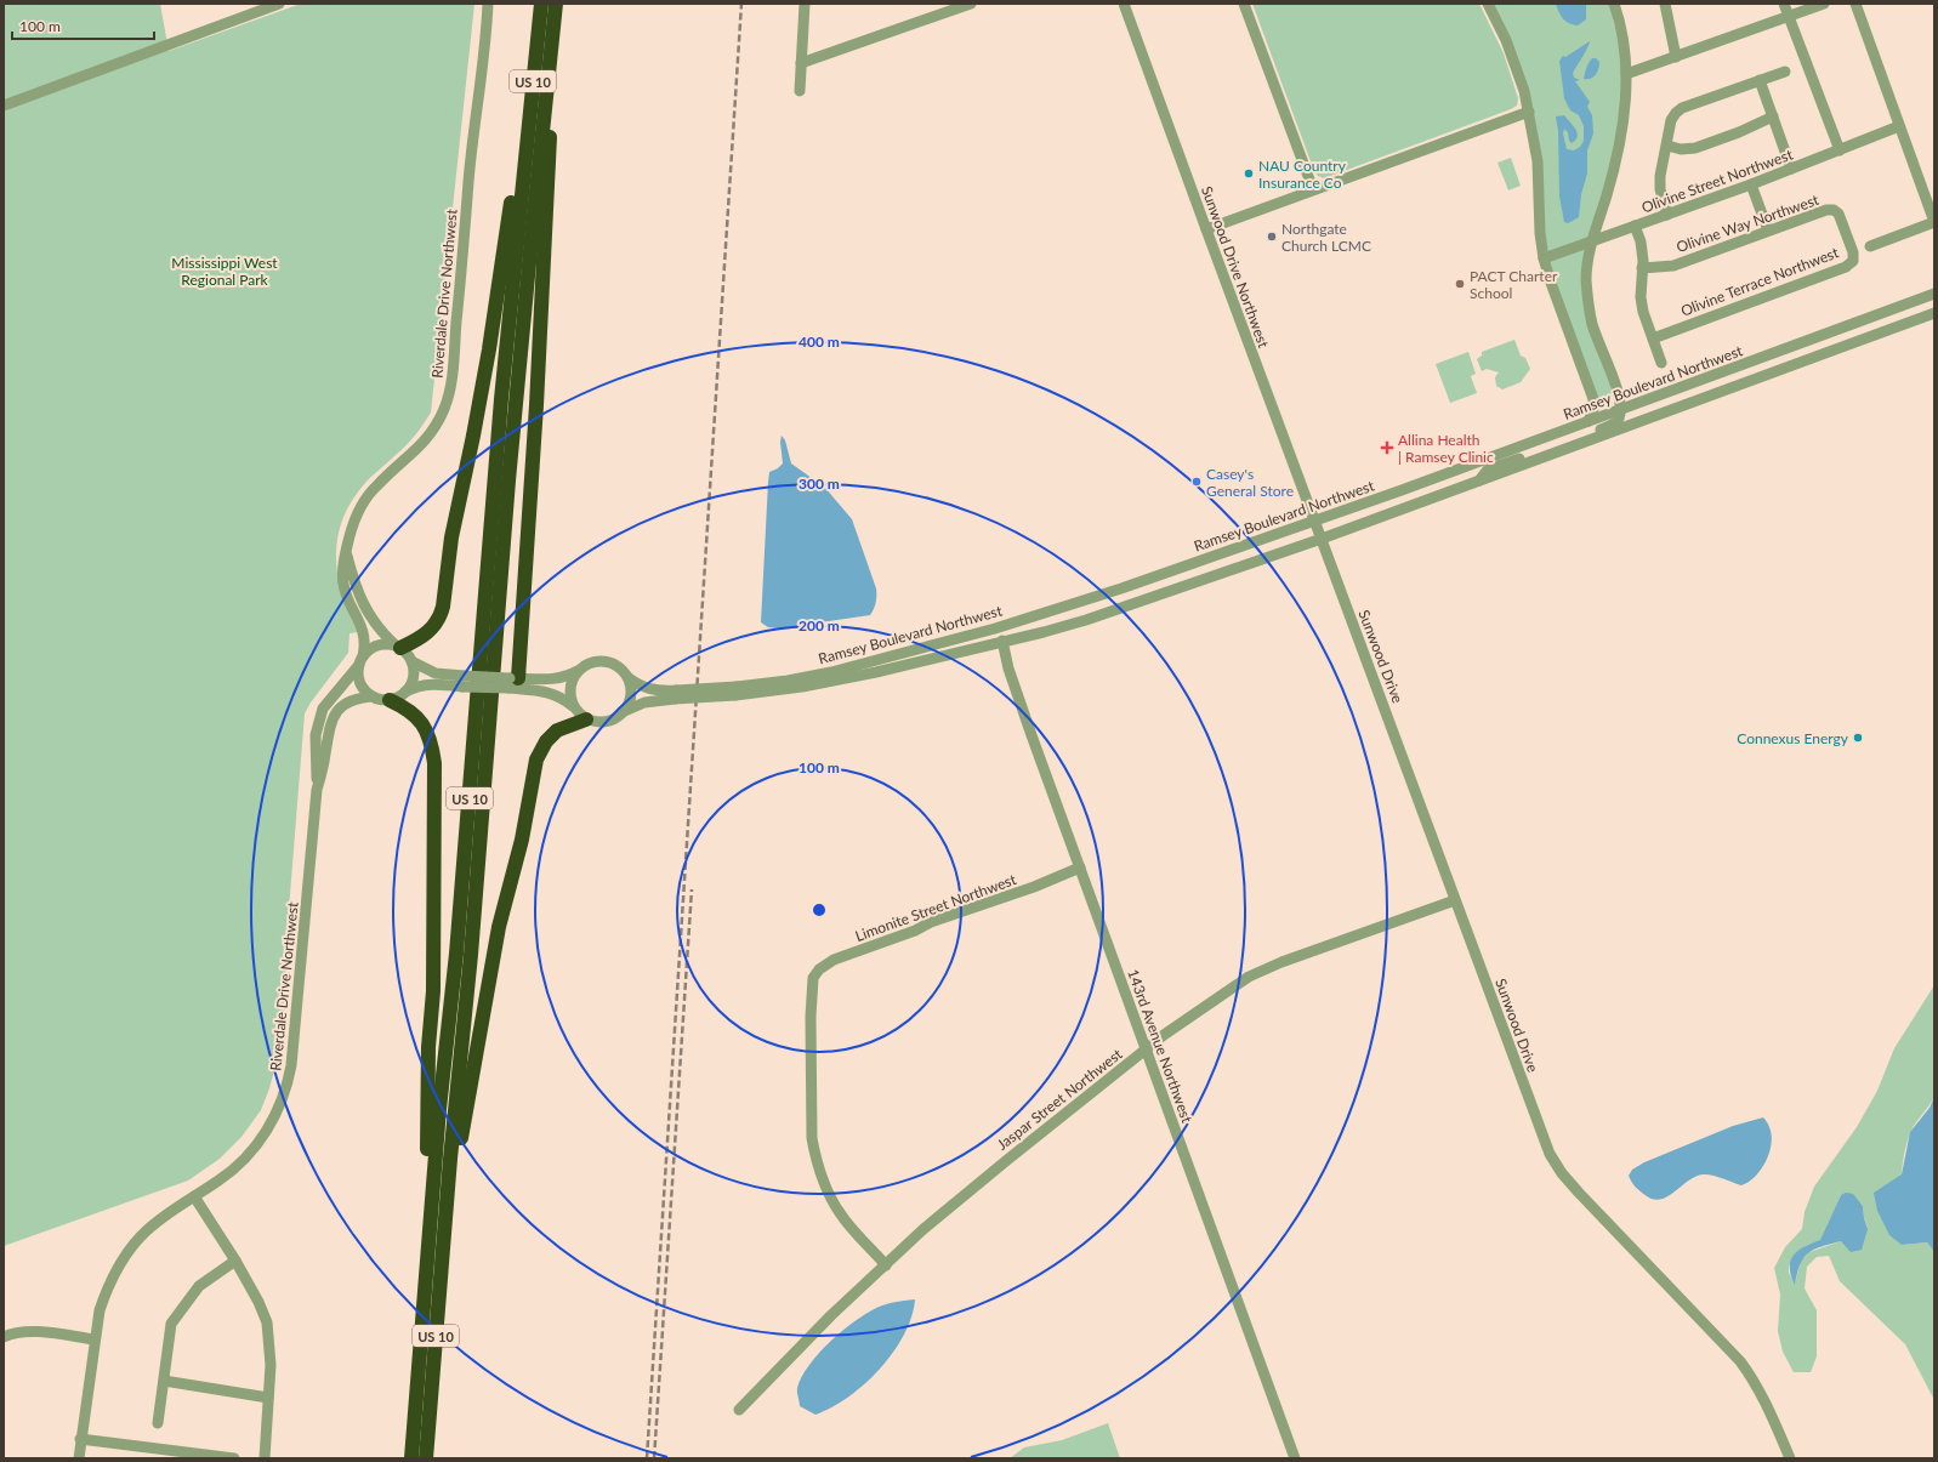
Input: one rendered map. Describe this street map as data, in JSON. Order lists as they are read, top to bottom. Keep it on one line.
{"streets":{"highway":["US 10"],"street":["Olivine Street Northwest","Olivine Way Northwest","Sunwood Drive Northwest","Olivine Terrace Northwest","Riverdale Drive Northwest","Ramsey Boulevard Northwest","Sunwood Drive","Limonite Street Northwest","143rd Avenue Northwest","Jaspar Street Northwest"]},"crossings":[["Olivine Way Northwest","Olivine Terrace Northwest"],["Sunwood Drive Northwest","Ramsey Boulevard Northwest"],["Sunwood Drive Northwest","Sunwood Drive"],["Ramsey Boulevard Northwest","Sunwood Drive"],["Ramsey Boulevard Northwest","143rd Avenue Northwest"],["Sunwood Drive","Jaspar Street Northwest"],["Limonite Street Northwest","143rd Avenue Northwest"],["Limonite Street Northwest","Jaspar Street Northwest"],["143rd Avenue Northwest","Jaspar Street Northwest"]],"parks":["Mississippi West Regional Park"],"places":{"other":["NAU Country Insurance Co","Northgate Church LCMC","PACT Charter School","Casey's General Store","Connexus Energy"],"health":["Allina Health | Ramsey Clinic"]},"scale_bar":"100 m","rings":["400 m","300 m","200 m","100 m"]}
